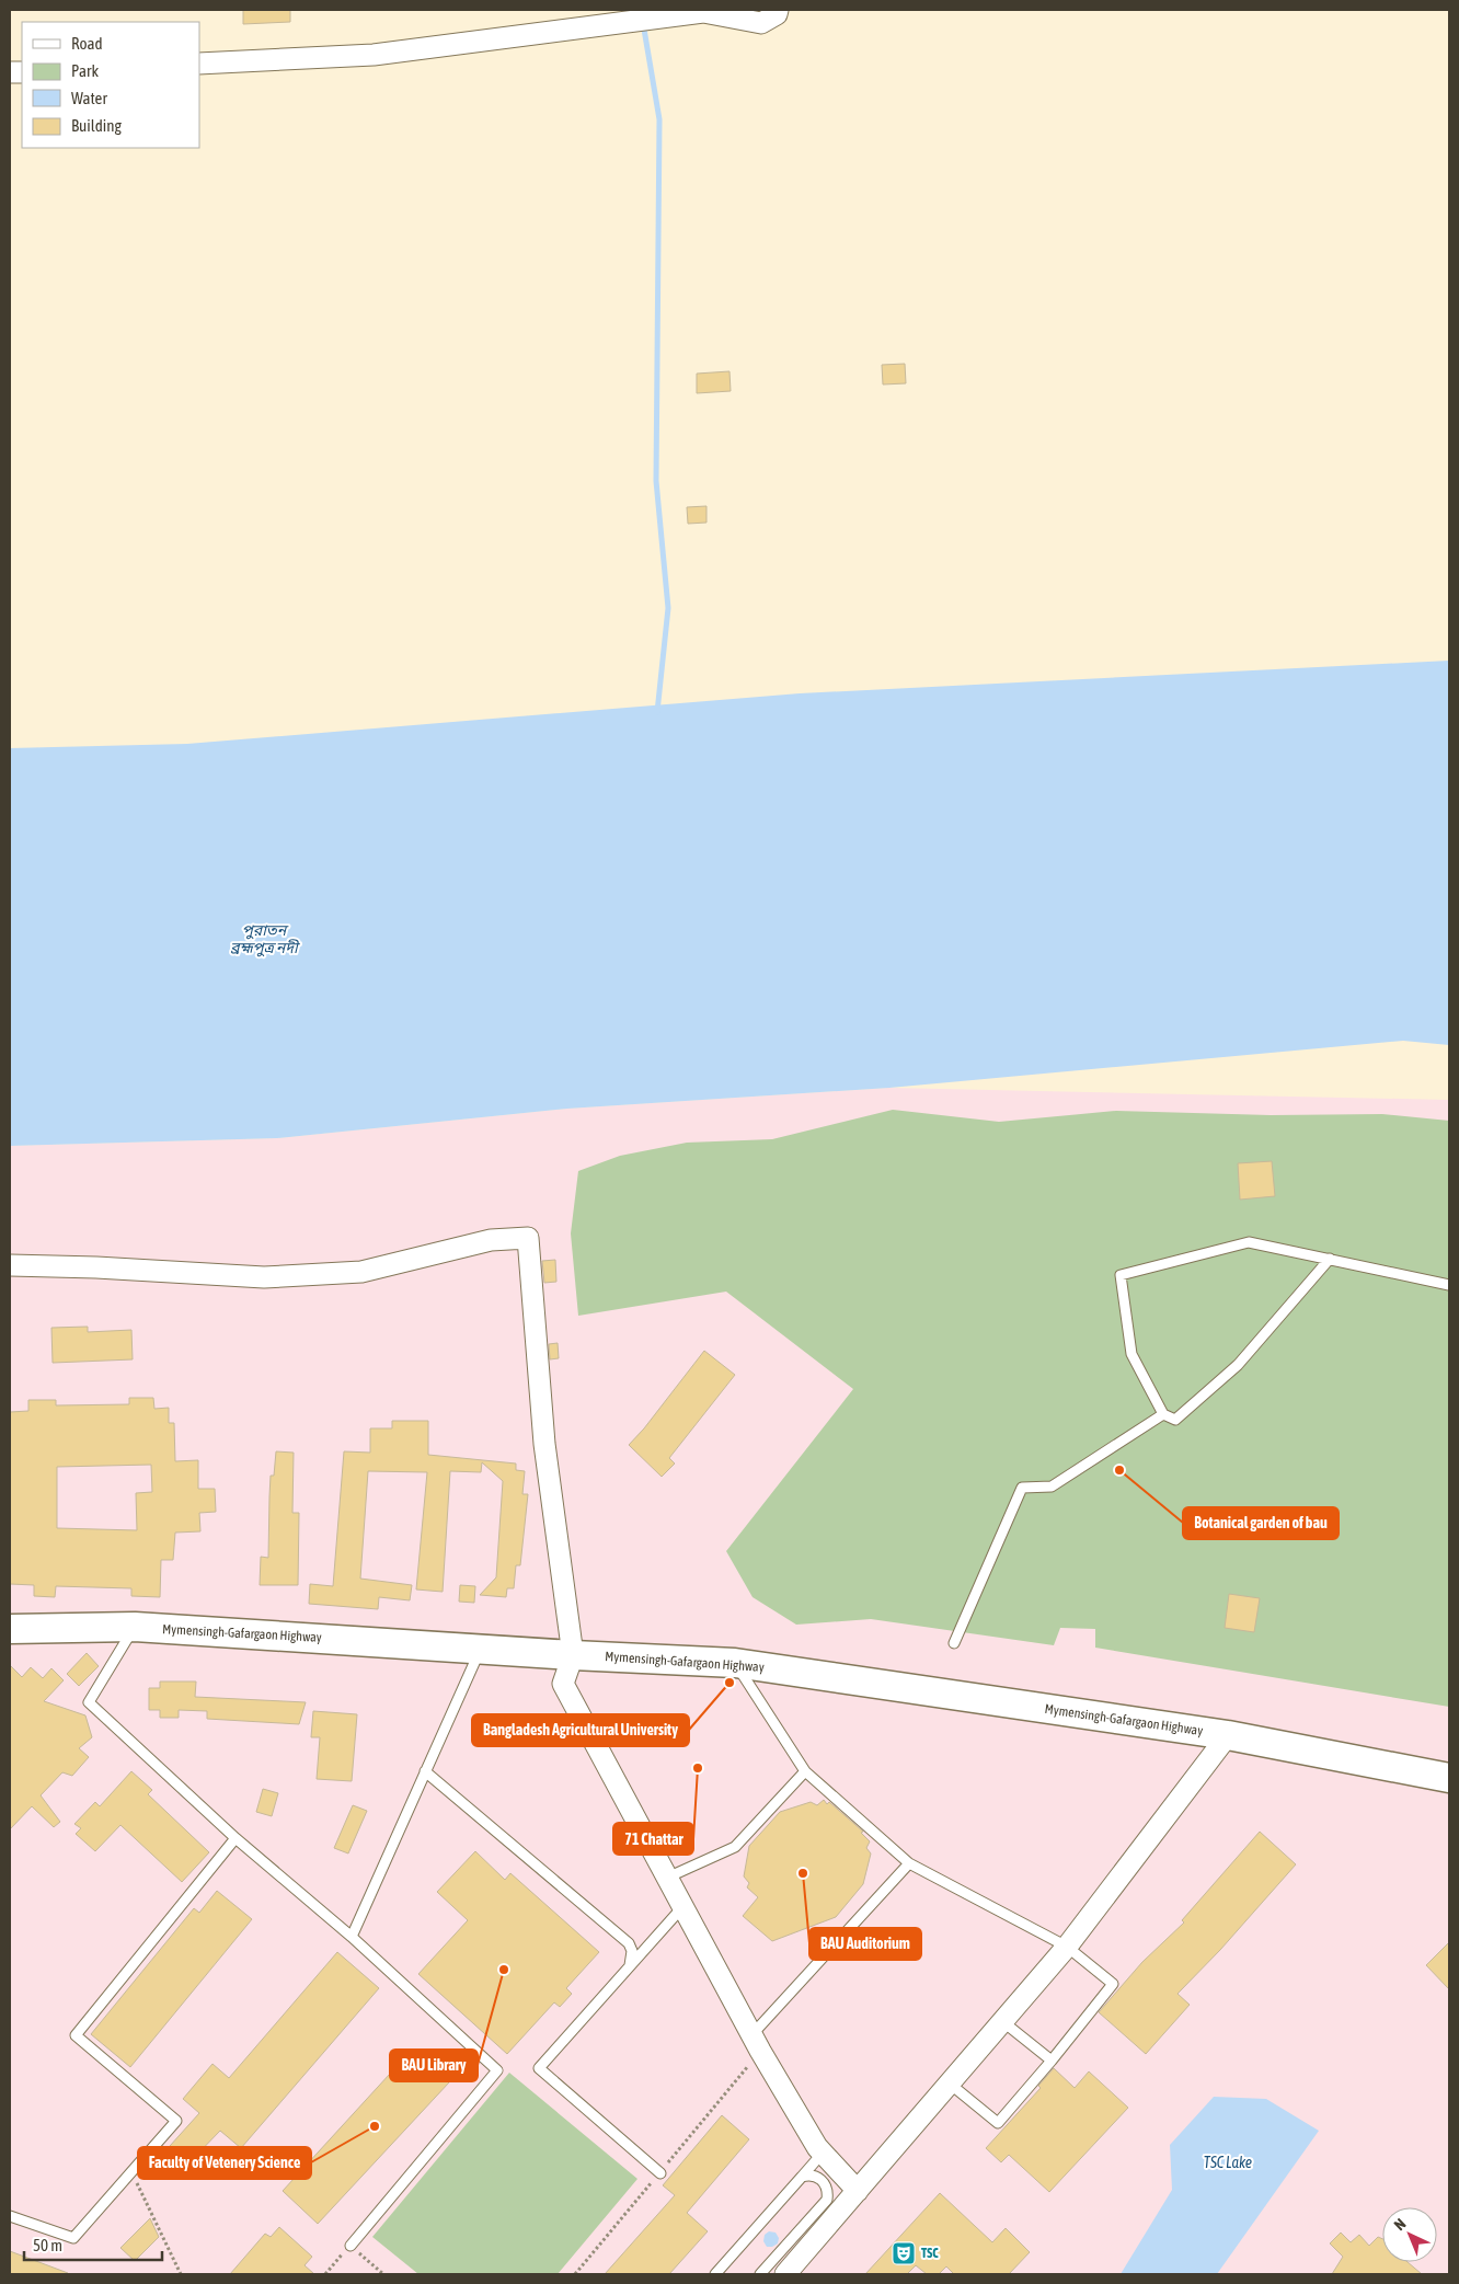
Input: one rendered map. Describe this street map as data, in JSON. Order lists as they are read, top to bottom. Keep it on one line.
{"streets":{"main road":["Mymensingh-Gafargaon Highway"]},"water":["পুরাতন ব্রহ্মপুত্র নদী","TSC Lake"],"places":{"other":["Botanical garden of bau","Bangladesh Agricultural University","71 Chattar","BAU Auditorium","BAU Library","Faculty of Vetenery Science"],"theatre":["TSC"]},"legend":["Road","Park","Water","Building"],"scale_bar":"50 m","north":"top left"}
